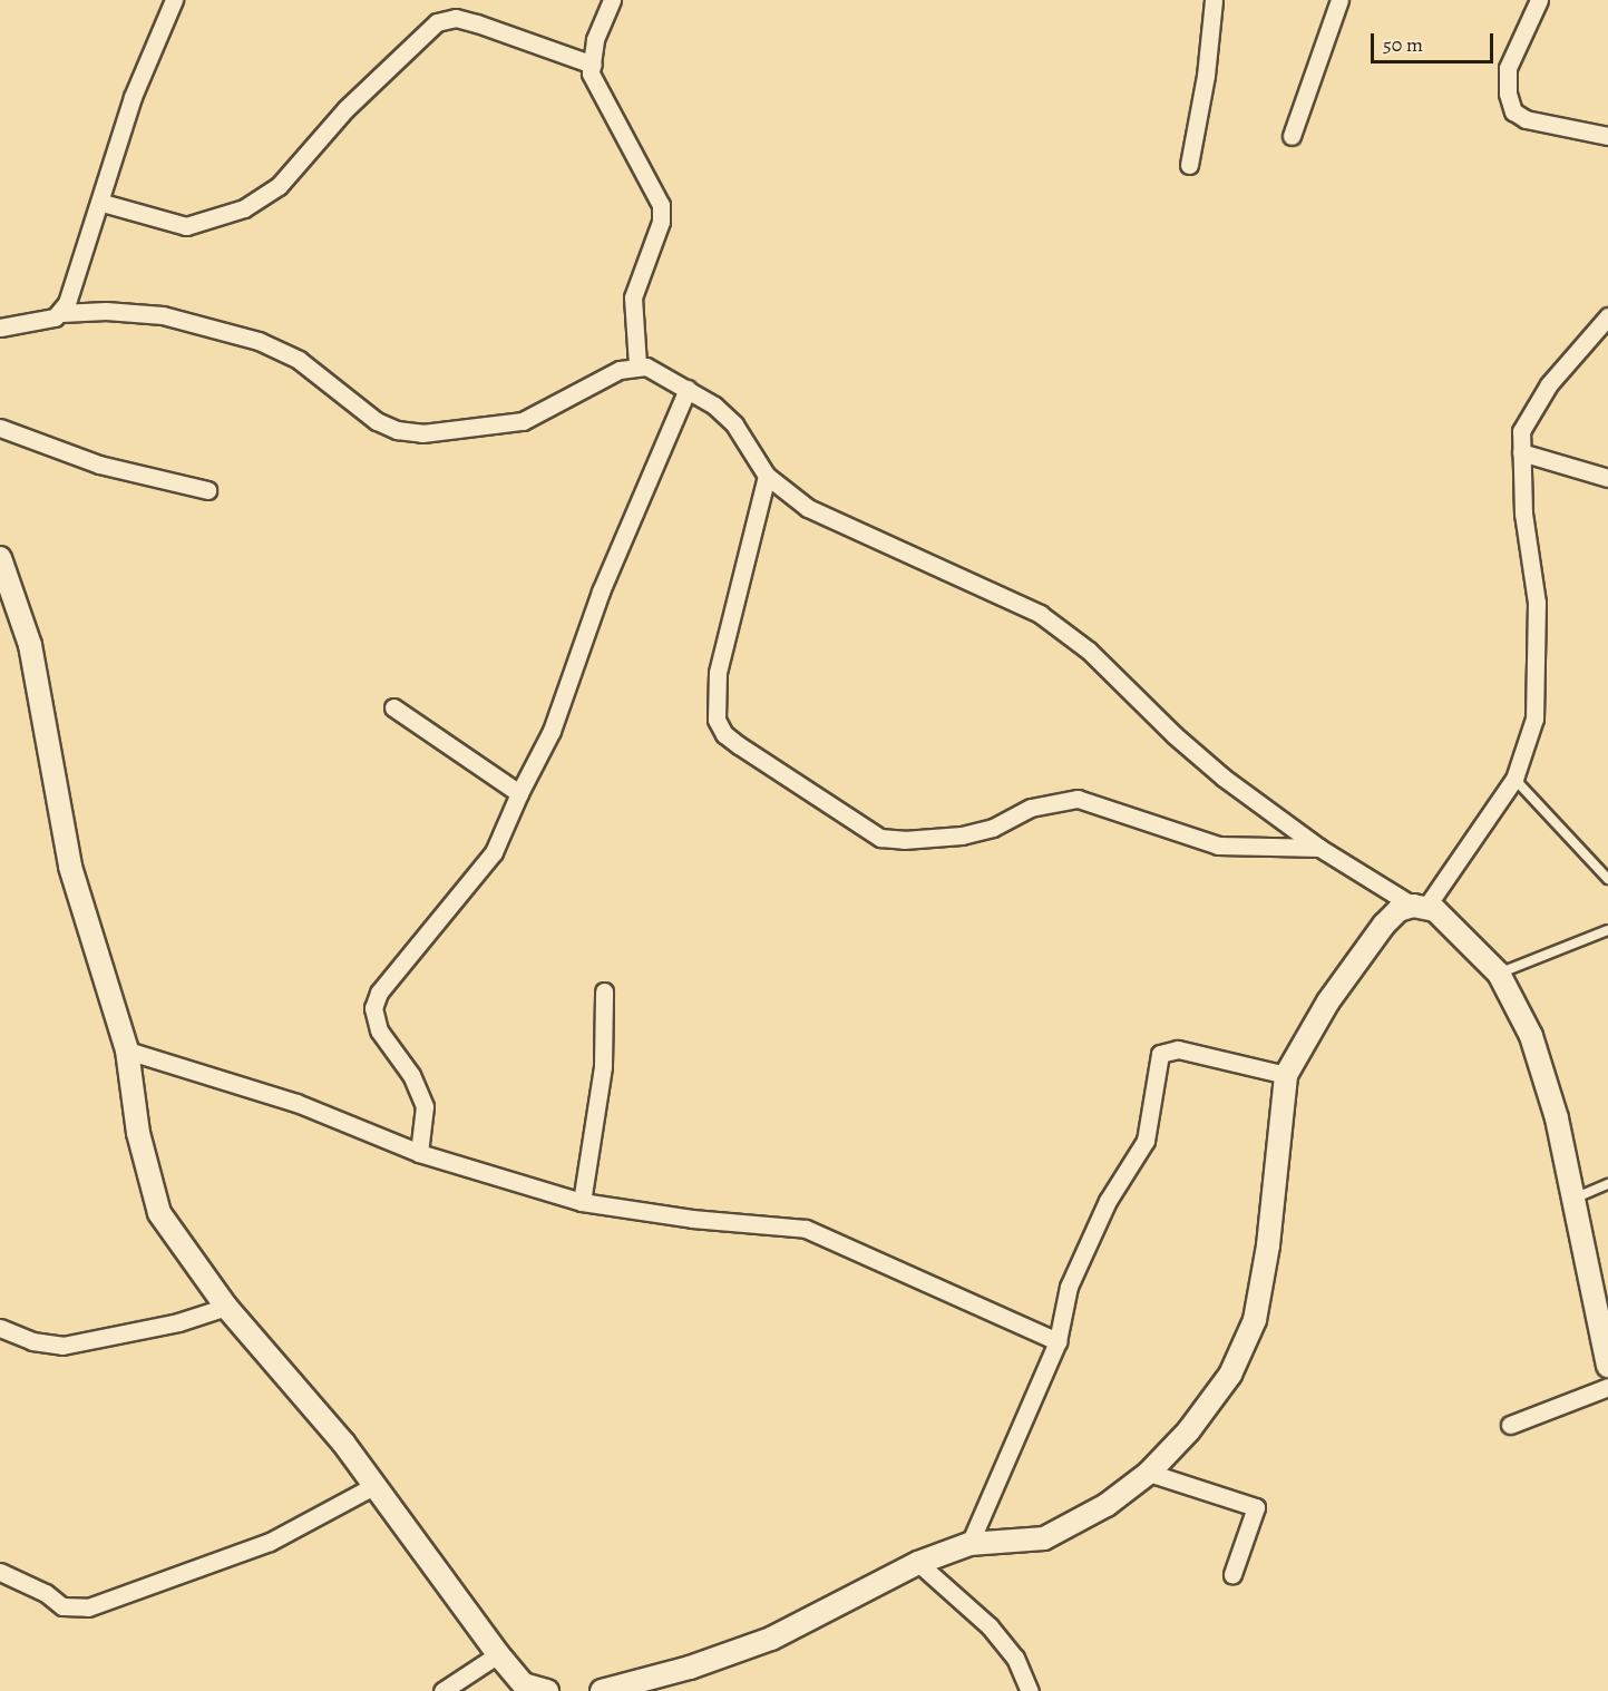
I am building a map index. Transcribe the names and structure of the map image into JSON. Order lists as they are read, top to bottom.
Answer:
{
  "scale_bar": "50 m"
}
